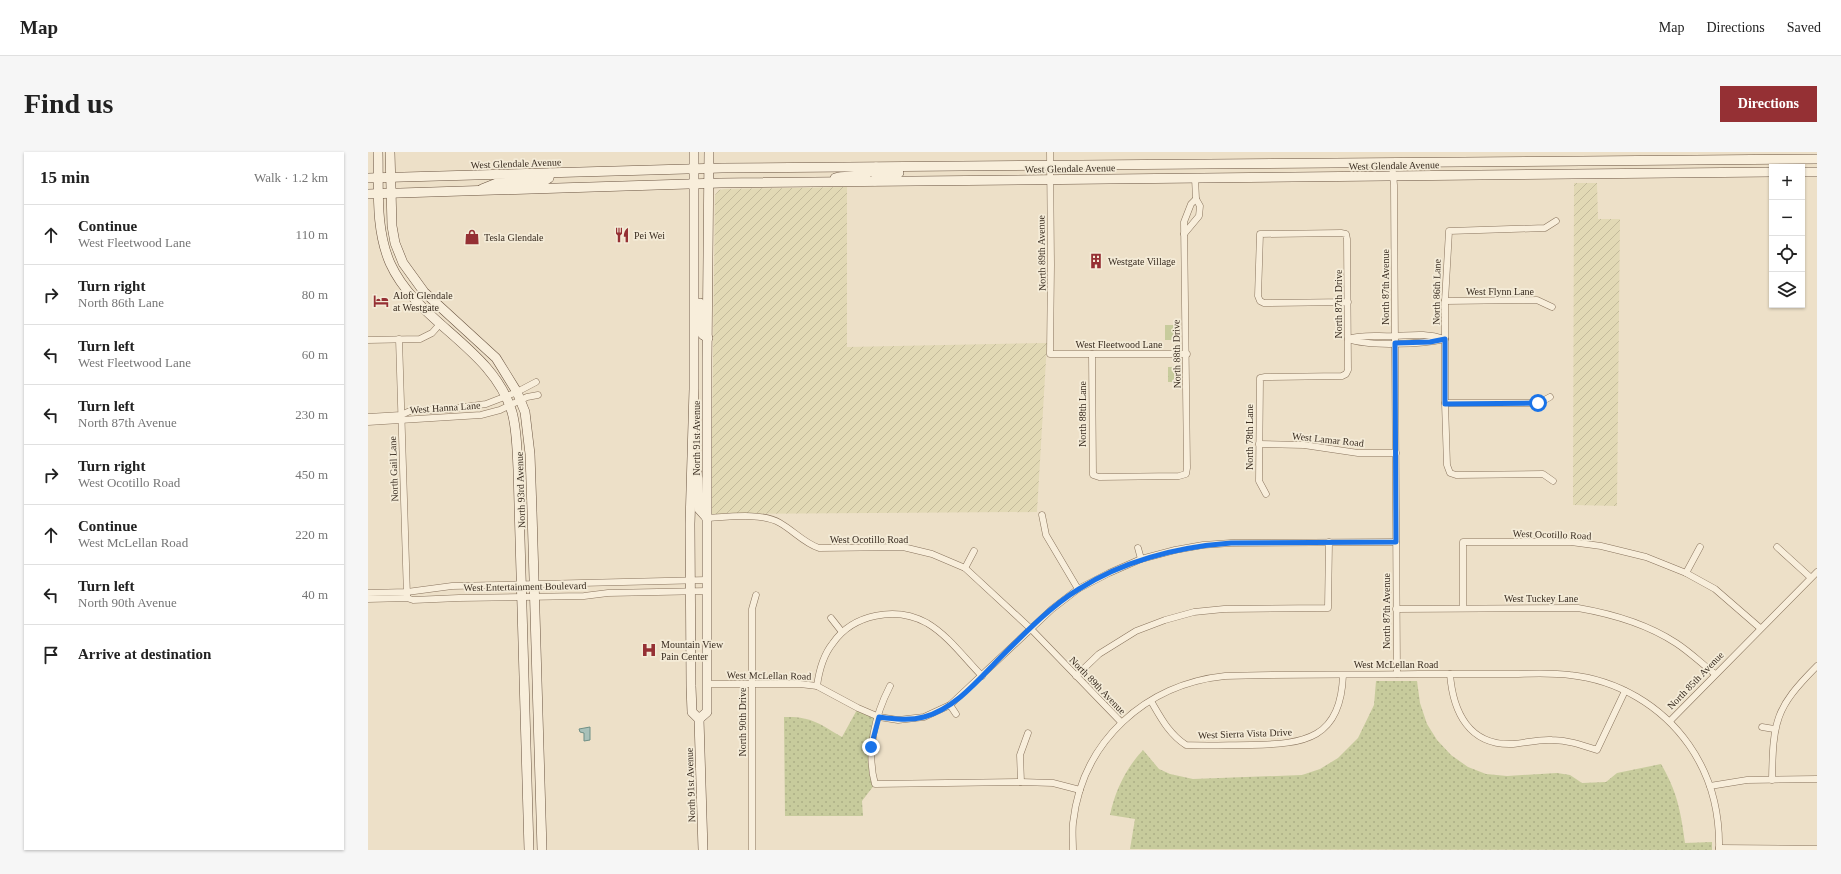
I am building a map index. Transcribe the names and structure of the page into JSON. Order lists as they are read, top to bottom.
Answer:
{
  "streets": {
    "main road": ["West Glendale Avenue", "North 91st Avenue", "North 93rd Avenue"],
    "street": [
      "North 89th Avenue",
      "North 87th Avenue",
      "West Flynn Lane",
      "North 86th Lane",
      "North 87th Drive",
      "West Fleetwood Lane",
      "North 88th Drive",
      "West Hanna Lane",
      "North 88th Lane",
      "North 78th Lane",
      "West Lamar Road",
      "North Gail Lane",
      "West Ocotillo Road",
      "West Entertainment Boulevard",
      "West Tuckey Lane",
      "West McLellan Road",
      "North 85th Avenue",
      "North 90th Drive",
      "West Sierra Vista Drive"
    ]
  },
  "crossings": [
    ["West Glendale Avenue", "North 89th Avenue"],
    ["West Glendale Avenue", "North 87th Avenue"],
    ["West Glendale Avenue", "North 91st Avenue"],
    ["West Glendale Avenue", "North 93rd Avenue"],
    ["North 89th Avenue", "West Fleetwood Lane"],
    ["North 89th Avenue", "West Ocotillo Road"],
    ["North 89th Avenue", "West McLellan Road"],
    ["North 87th Avenue", "West Lamar Road"],
    ["North 87th Avenue", "West Tuckey Lane"],
    ["North 87th Avenue", "West McLellan Road"],
    ["West Flynn Lane", "North 86th Lane"],
    ["North 87th Drive", "North 78th Lane"],
    ["West Fleetwood Lane", "North 88th Drive"],
    ["West Fleetwood Lane", "North 88th Lane"],
    ["North 88th Drive", "North 88th Lane"],
    ["West Hanna Lane", "North Gail Lane"],
    ["West Hanna Lane", "North 93rd Avenue"],
    ["North 78th Lane", "West Lamar Road"],
    ["North 91st Avenue", "West Ocotillo Road"],
    ["North 91st Avenue", "West Entertainment Boulevard"],
    ["North 91st Avenue", "West McLellan Road"],
    ["North Gail Lane", "West Entertainment Boulevard"],
    ["North 93rd Avenue", "West Entertainment Boulevard"],
    ["West Ocotillo Road", "West Tuckey Lane"],
    ["West Ocotillo Road", "West McLellan Road"],
    ["West Ocotillo Road", "North 85th Avenue"],
    ["West Tuckey Lane", "North 85th Avenue"],
    ["West McLellan Road", "North 85th Avenue"],
    ["West McLellan Road", "North 90th Drive"],
    ["West McLellan Road", "West Sierra Vista Drive"]
  ],
  "places": {
    "restaurant": ["Pei Wei"],
    "shop": ["Tesla Glendale"],
    "building": ["Westgate Village"],
    "hotel": ["Aloft Glendale at Westgate"],
    "hospital": ["Mountain View Pain Center"]
  },
  "page": {
    "header": "Map",
    "nav": ["Map", "Directions", "Saved"],
    "buttons": "Directions",
    "title": "Find us",
    "heading": ["15 min", "Walk · 1.2 km"],
    "map_buttons": ["+", "−"],
    "list": [
      ["Continue", "West Fleetwood Lane", "110 m"],
      ["Turn right", "North 86th Lane", "80 m"],
      ["Turn left", "West Fleetwood Lane", "60 m"],
      ["Turn left", "North 87th Avenue", "230 m"],
      ["Turn right", "West Ocotillo Road", "450 m"],
      ["Continue", "West McLellan Road", "220 m"],
      ["Turn left", "North 90th Avenue", "40 m"],
      "Arrive at destination"
    ]
  }
}
